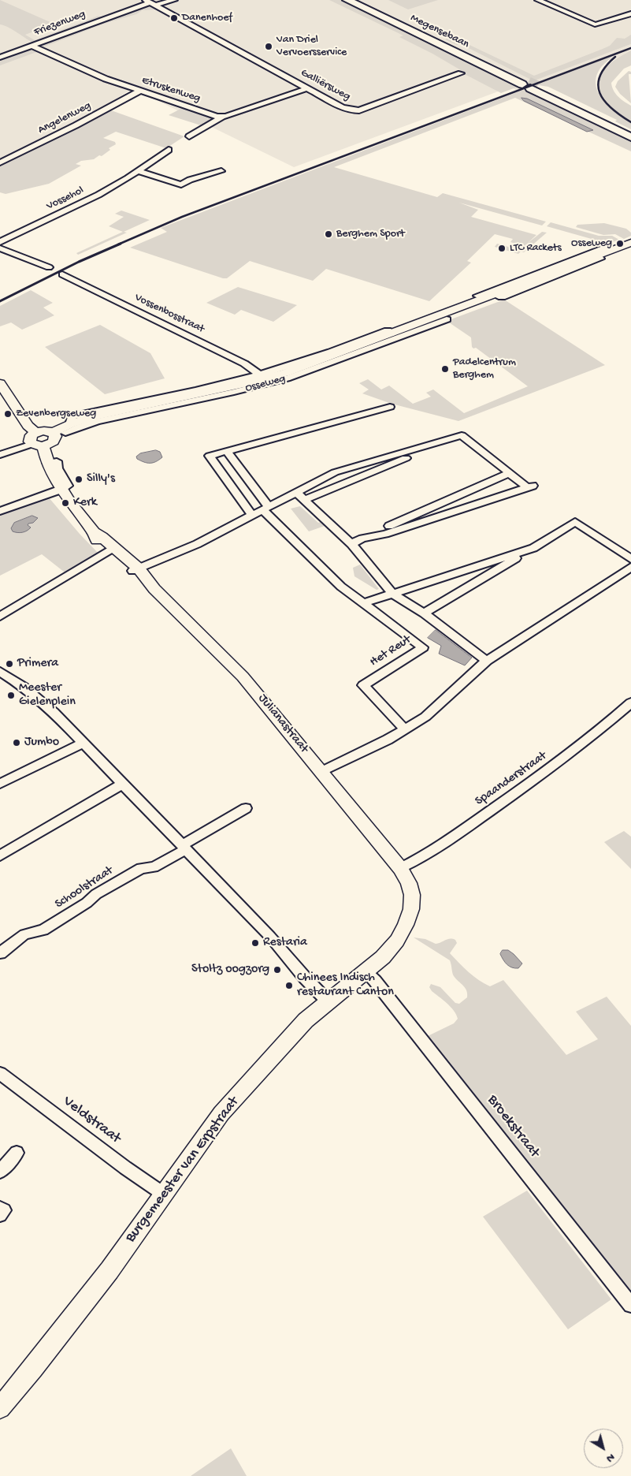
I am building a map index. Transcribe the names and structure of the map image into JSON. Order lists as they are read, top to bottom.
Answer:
{
  "streets": {
    "main road": ["Megensebaan"],
    "street": [
      "Friezenweg",
      "Galliërsweg",
      "Etruskenweg",
      "Angelenweg",
      "Vossehol",
      "Vossenbosstraat",
      "Osseweg",
      "Het Reut",
      "Julianastraat",
      "Spaanderstraat",
      "Schoolstraat",
      "Veldstraat",
      "Broekstraat",
      "Burgemeester van Erpstraat"
    ]
  },
  "crossings": [
    ["Friezenweg", "Galliërsweg"],
    ["Friezenweg", "Etruskenweg"],
    ["Etruskenweg", "Angelenweg"],
    ["Vossenbosstraat", "Osseweg"],
    ["Osseweg", "Julianastraat"],
    ["Julianastraat", "Spaanderstraat"],
    ["Julianastraat", "Burgemeester van Erpstraat"],
    ["Spaanderstraat", "Burgemeester van Erpstraat"],
    ["Veldstraat", "Burgemeester van Erpstraat"],
    ["Broekstraat", "Burgemeester van Erpstraat"]
  ],
  "places": [
    "Danenhoef",
    "Van Driel Vervoersservice",
    "Berghem Sport",
    "Osseweg",
    "LTC Rackets",
    "Padelcentrum Berghem",
    "Zevenbergseweg",
    "Silly's",
    "Kerk",
    "Primera",
    "Meester Gielenplein",
    "Jumbo",
    "Restaria",
    "Stoltz oogzorg",
    "Chinees Indisch restaurant Canton"
  ],
  "north": "bottom right"
}
